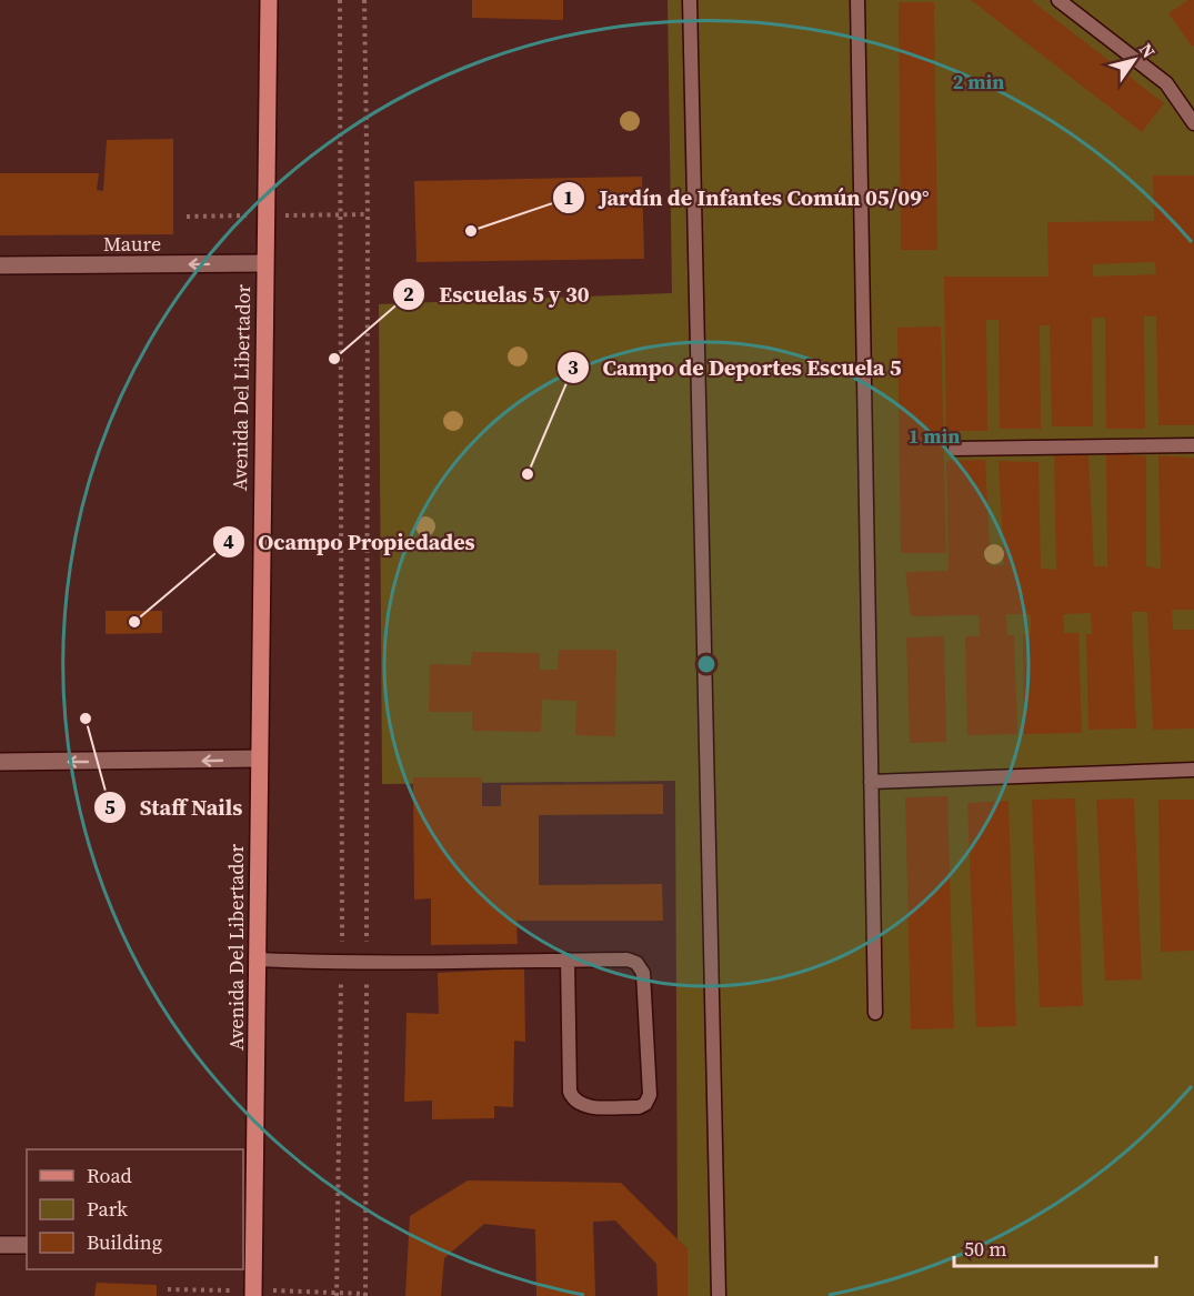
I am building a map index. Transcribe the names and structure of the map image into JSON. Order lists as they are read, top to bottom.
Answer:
{
  "streets": {
    "main road": ["Avenida Del Libertador"],
    "street": ["Maure"]
  },
  "crossings": [
    ["Maure", "Avenida Del Libertador"]
  ],
  "one_way": ["Maure"],
  "places": [
    "Jardín de Infantes Común 05/09°",
    "Escuelas 5 y 30",
    "Campo de Deportes Escuela 5",
    "Ocampo Propiedades",
    "Staff Nails"
  ],
  "legend": ["Road", "Park", "Building"],
  "scale_bar": "50 m",
  "north": "top right",
  "rings": ["2 min", "1 min"]
}
